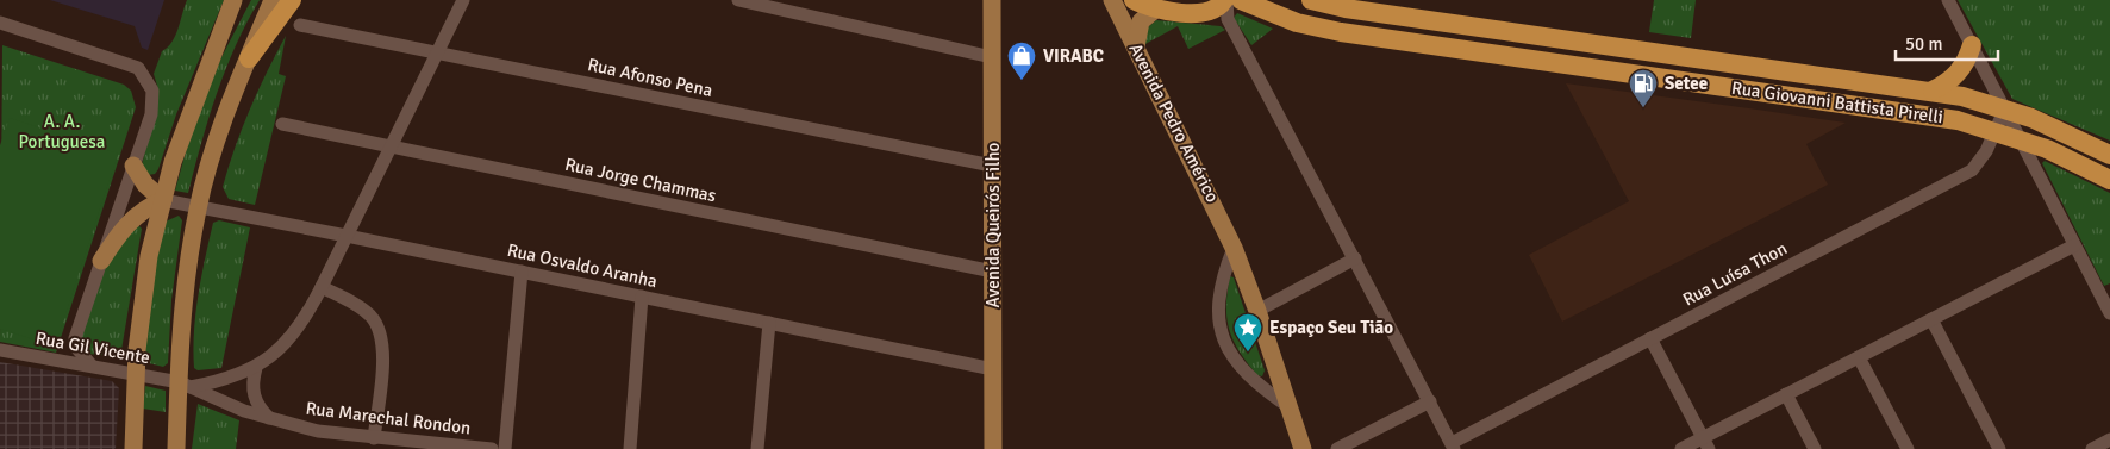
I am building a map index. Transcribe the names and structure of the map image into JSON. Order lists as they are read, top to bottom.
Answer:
{
  "streets": {
    "highway": ["Rua Giovanni Battista Pirelli"],
    "main road": ["Avenida Pedro Américo", "Avenida Queirós Filho"],
    "street": [
      "Rua Afonso Pena",
      "Rua Jorge Chammas",
      "Rua Osvaldo Aranha",
      "Rua Luísa Thon",
      "Rua Gil Vicente",
      "Rua Marechal Rondon"
    ]
  },
  "crossings": [
    ["Rua Afonso Pena", "Avenida Queirós Filho"],
    ["Rua Giovanni Battista Pirelli", "Rua Luísa Thon"],
    ["Rua Jorge Chammas", "Avenida Queirós Filho"],
    ["Avenida Queirós Filho", "Rua Osvaldo Aranha"],
    ["Rua Gil Vicente", "Rua Marechal Rondon"]
  ],
  "parks": ["A. A. Portuguesa"],
  "places": {
    "shop": ["VIRABC"],
    "fuel station": ["Setee"],
    "place": ["Espaço Seu Tião"]
  },
  "scale_bar": "50 m"
}
